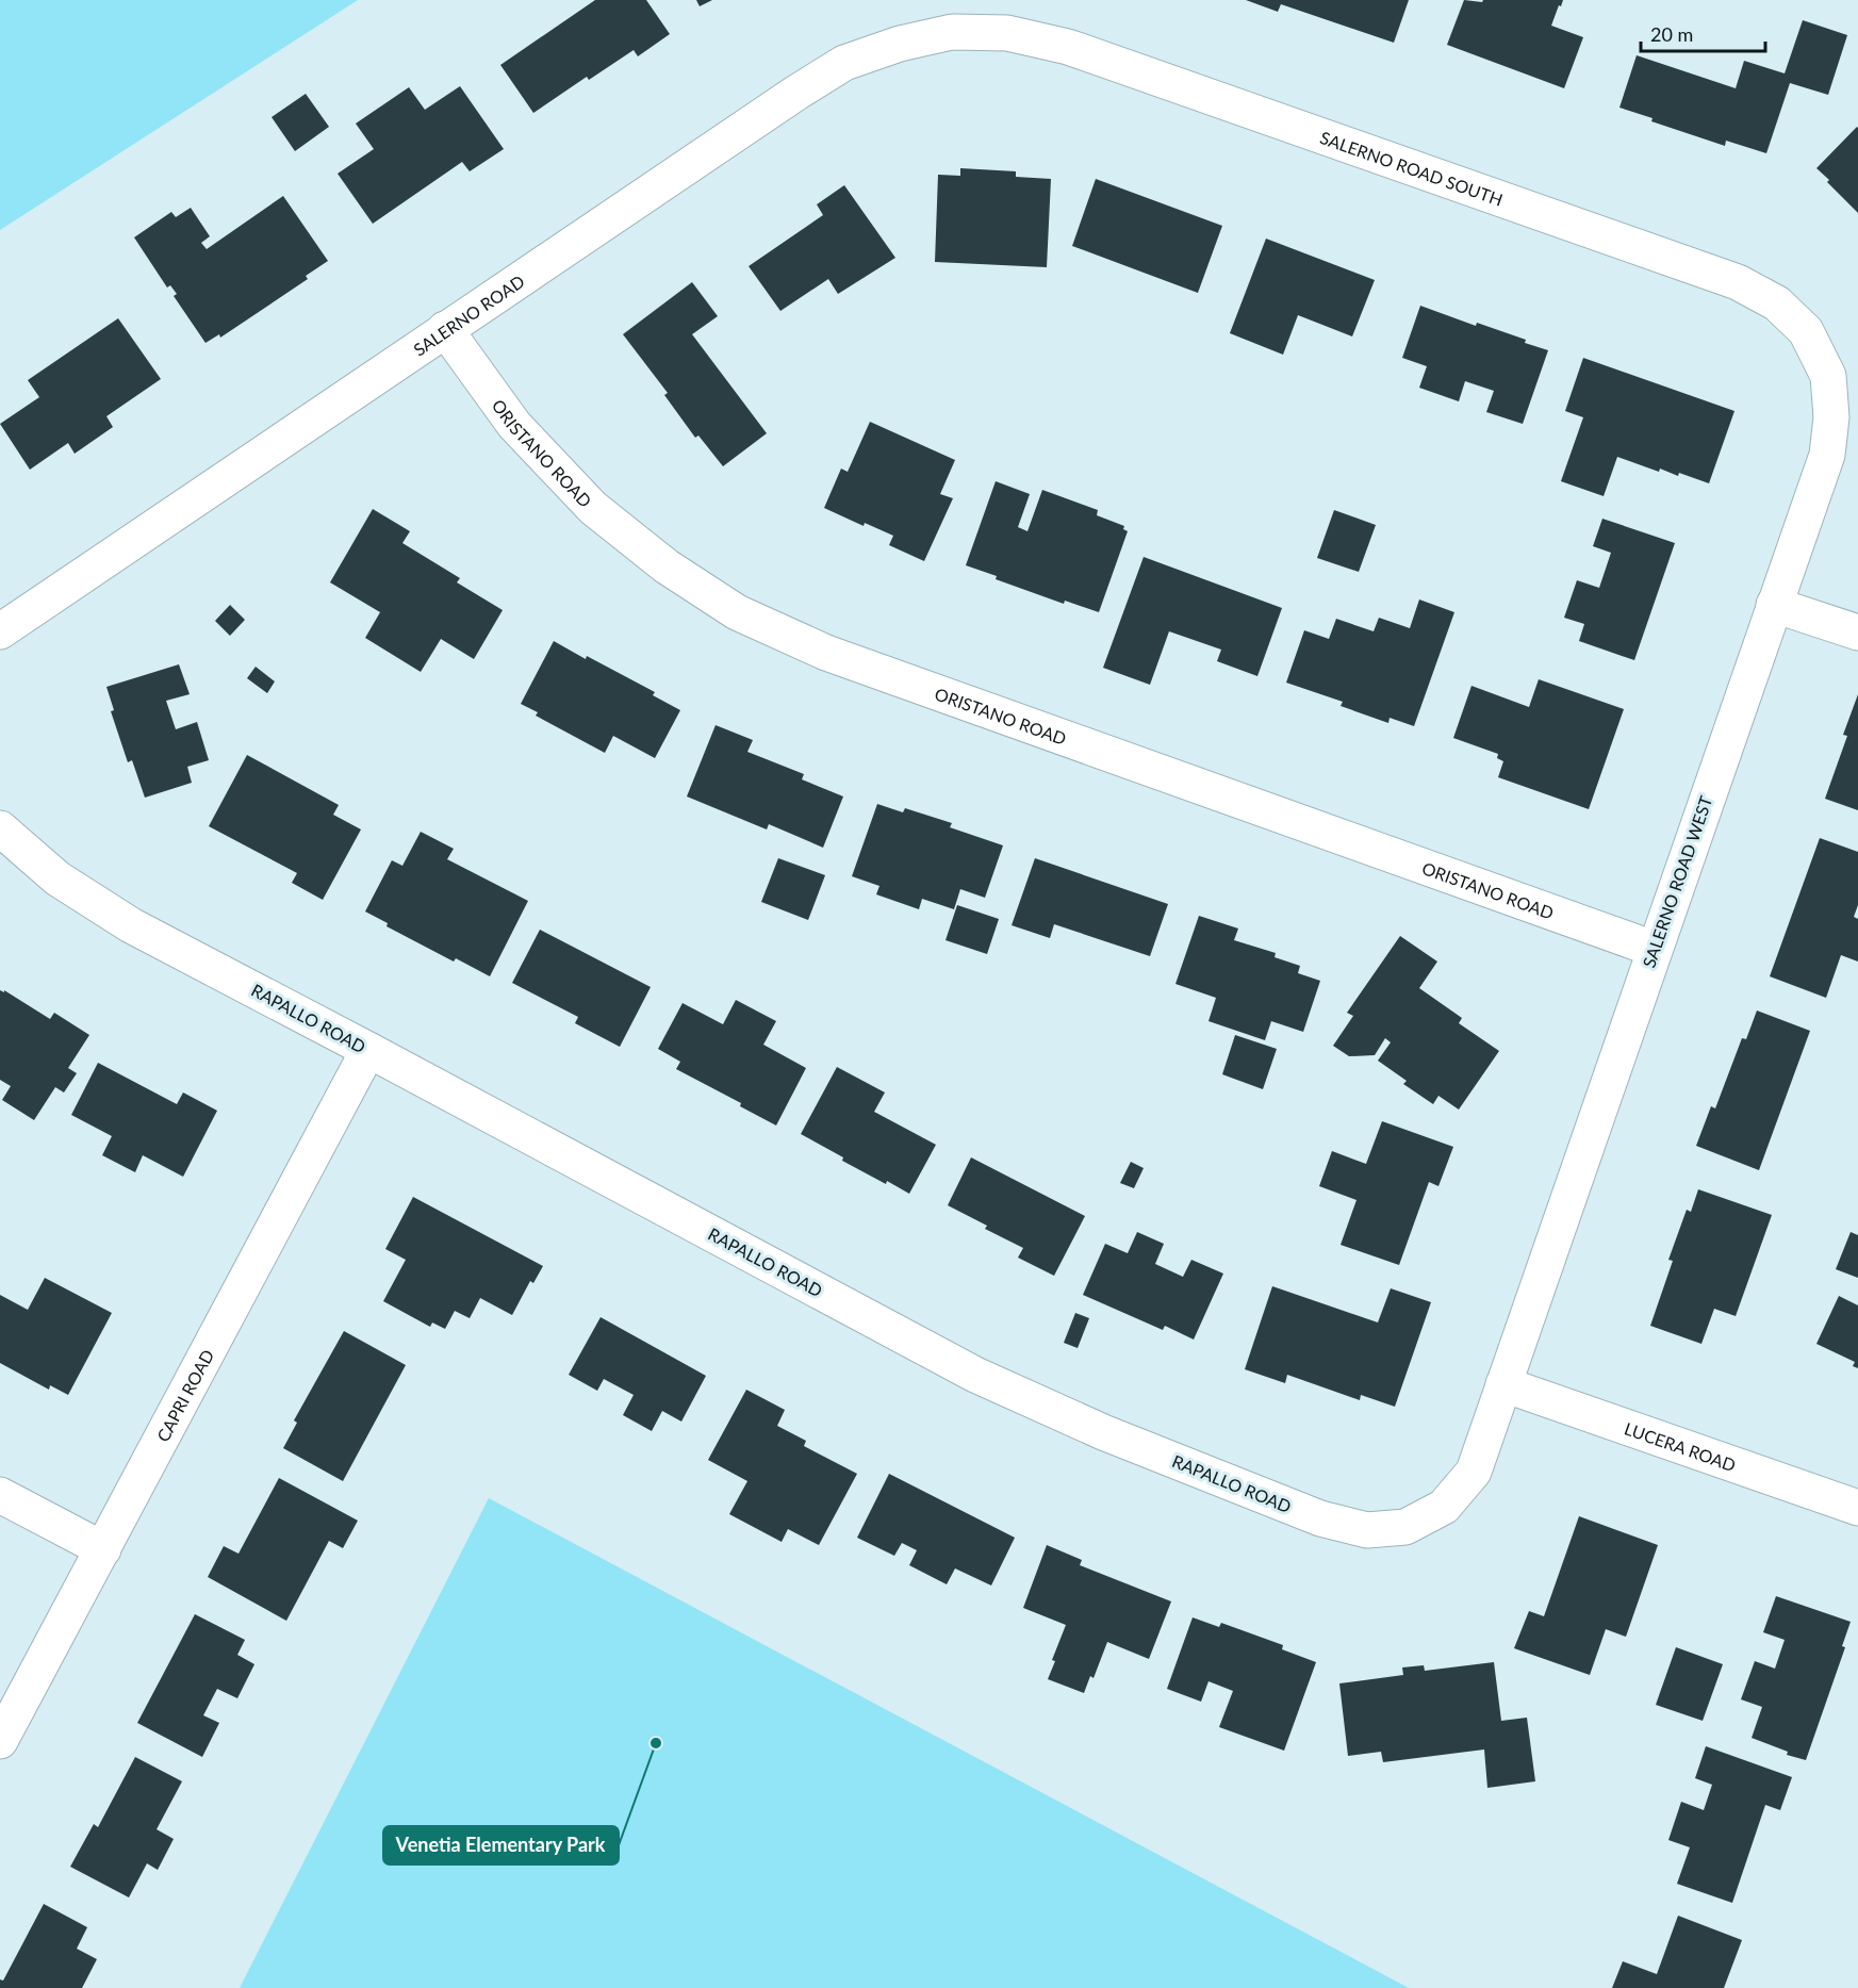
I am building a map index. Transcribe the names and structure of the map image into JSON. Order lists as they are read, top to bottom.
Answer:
{
  "streets": {
    "street": [
      "SALERNO ROAD SOUTH",
      "SALERNO ROAD",
      "ORISTANO ROAD",
      "SALERNO ROAD WEST",
      "RAPALLO ROAD",
      "CAPRI ROAD",
      "LUCERA ROAD"
    ]
  },
  "crossings": [
    ["SALERNO ROAD SOUTH", "SALERNO ROAD"],
    ["SALERNO ROAD SOUTH", "SALERNO ROAD WEST"],
    ["SALERNO ROAD", "ORISTANO ROAD"],
    ["ORISTANO ROAD", "SALERNO ROAD WEST"],
    ["SALERNO ROAD WEST", "RAPALLO ROAD"],
    ["SALERNO ROAD WEST", "LUCERA ROAD"],
    ["RAPALLO ROAD", "CAPRI ROAD"],
    ["RAPALLO ROAD", "LUCERA ROAD"]
  ],
  "places": ["Venetia Elementary Park"],
  "scale_bar": "20 m"
}
